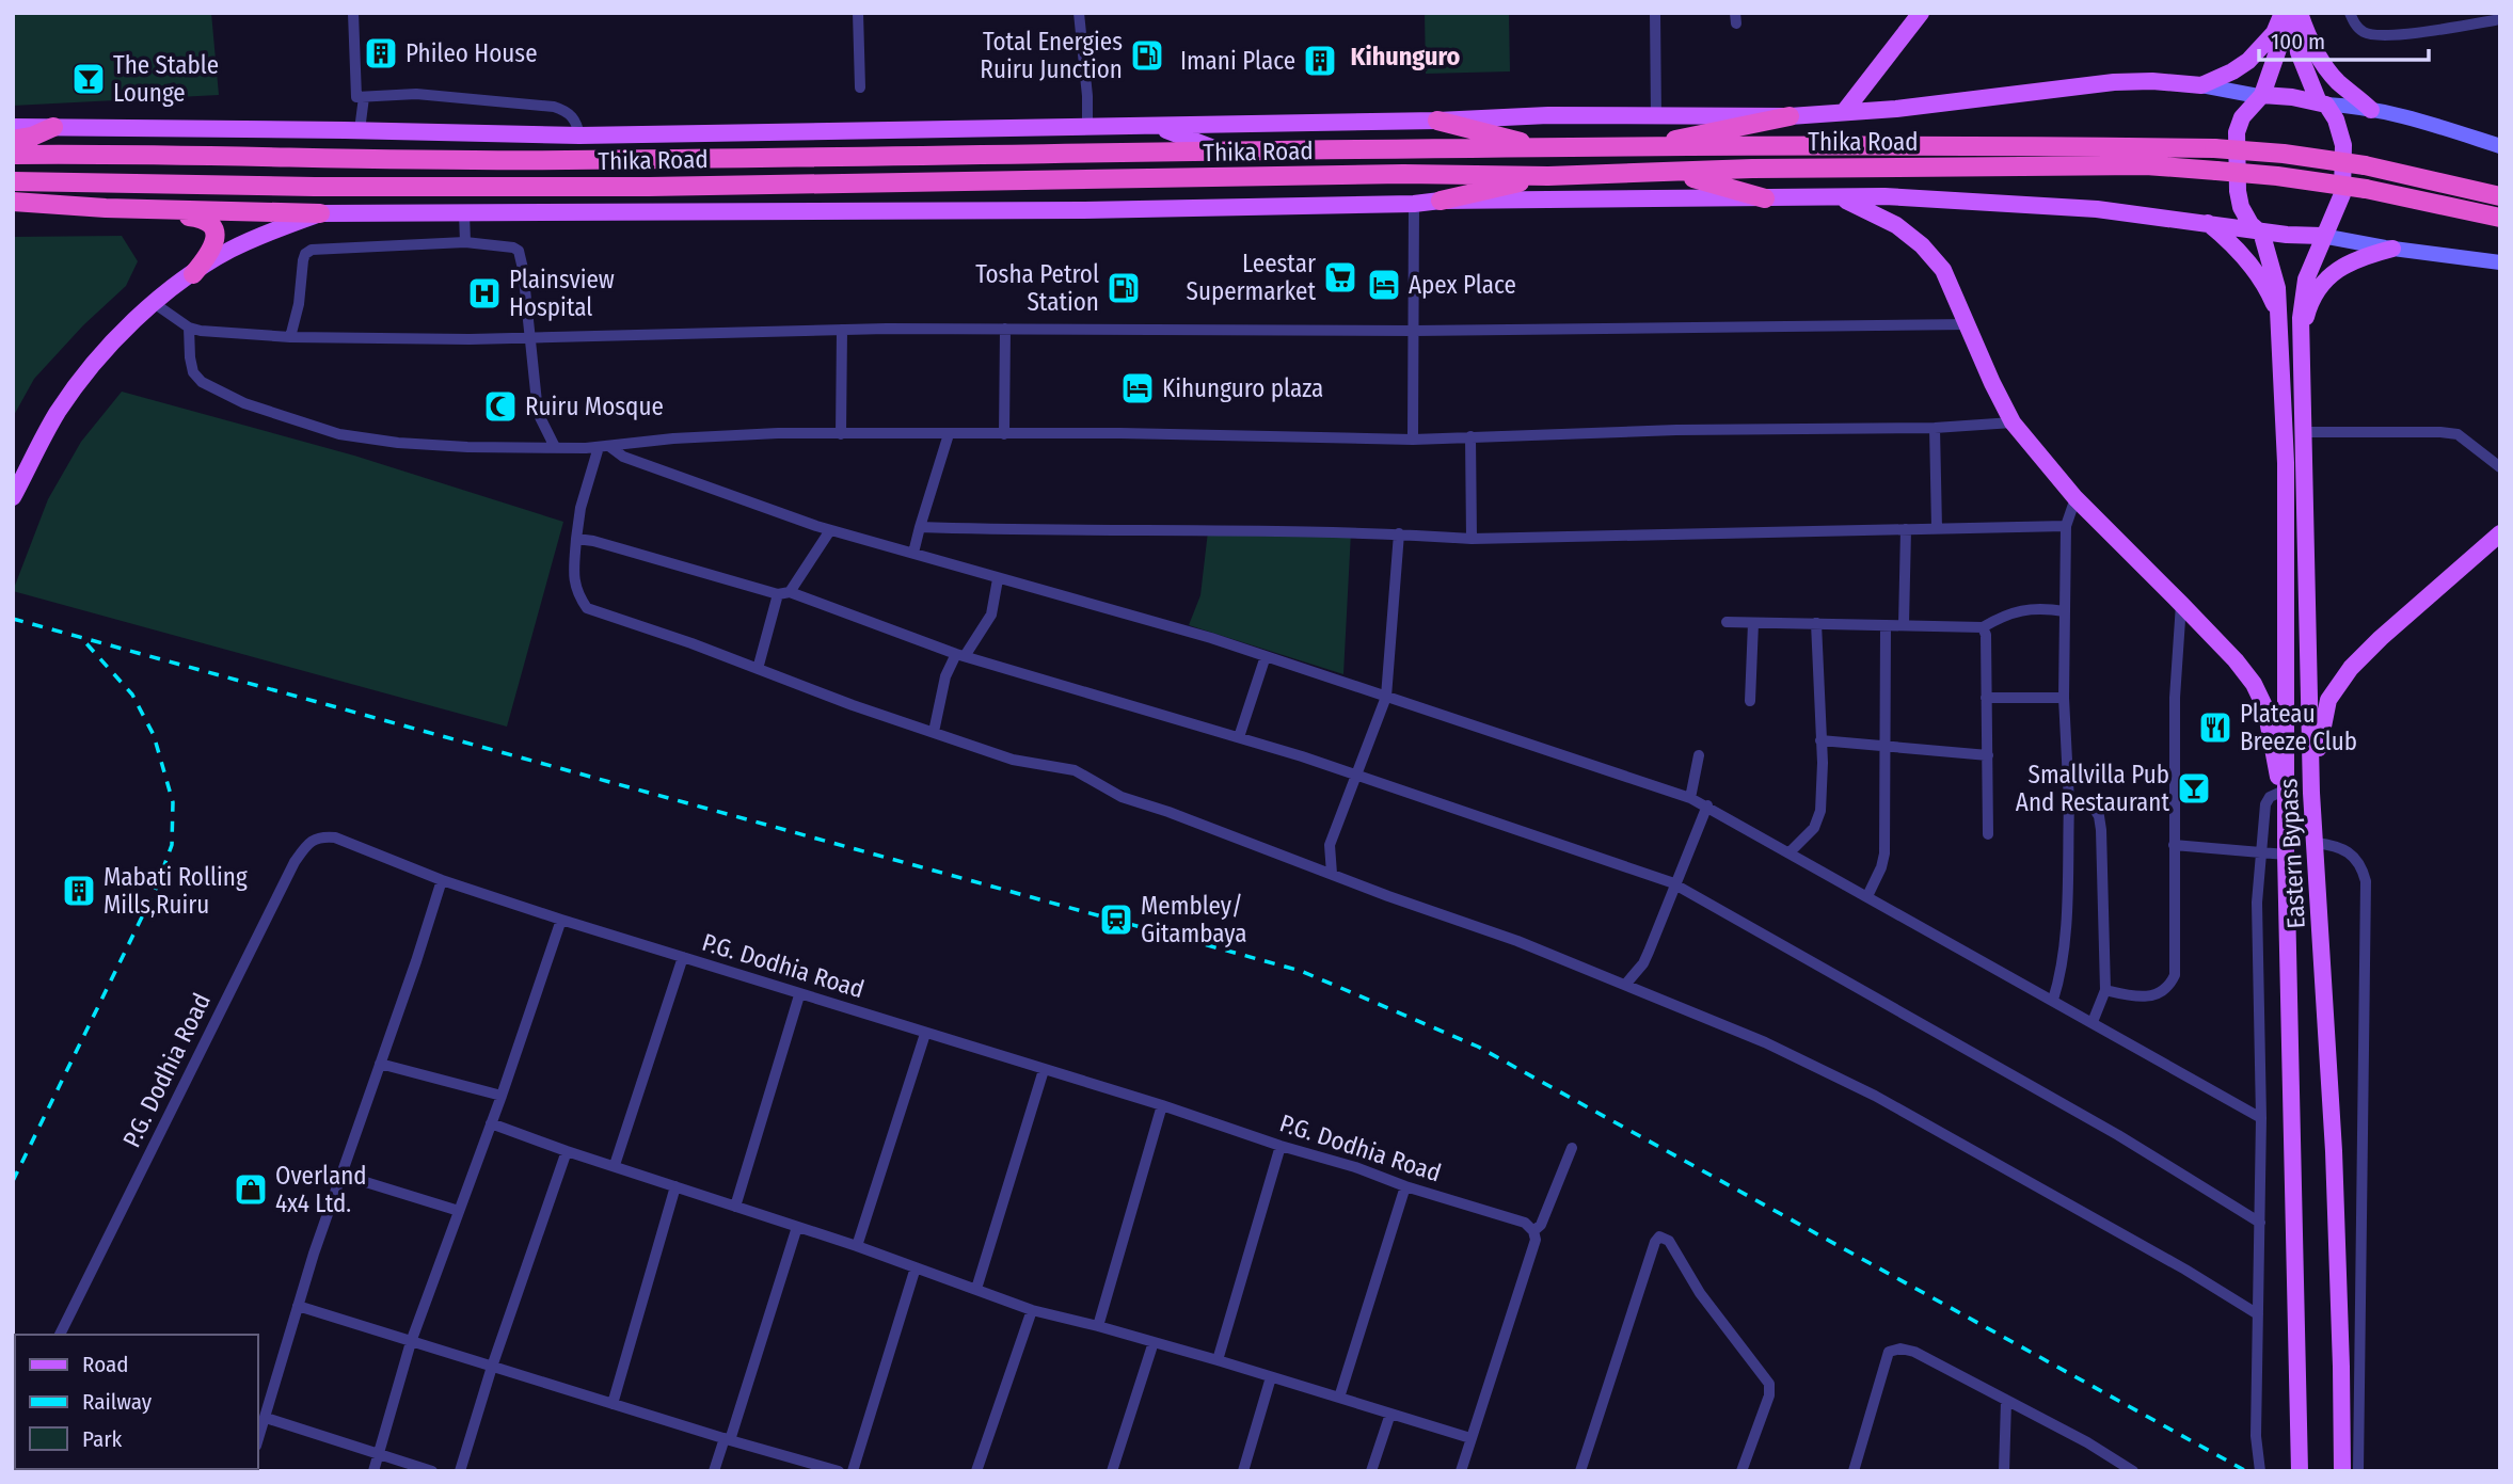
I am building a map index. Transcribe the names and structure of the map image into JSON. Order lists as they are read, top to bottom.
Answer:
{
  "streets": {
    "highway": ["Thika Road"],
    "main road": ["Eastern Bypass"],
    "street": ["P.G. Dodhia Road"]
  },
  "crossings": [
    ["Thika Road", "Eastern Bypass"]
  ],
  "districts": ["Kihunguro"],
  "places": {
    "building": ["Phileo House", "Imani Place", "Mabati Rolling Mills,Ruiru"],
    "fuel station": ["Total Energies Ruiru Junction", "Tosha Petrol Station"],
    "bar": ["The Stable Lounge", "Smallvilla Pub And Restaurant"],
    "supermarket": ["Leestar Supermarket"],
    "hotel": ["Apex Place", "Kihunguro plaza"],
    "hospital": ["Plainsview Hospital"],
    "mosque": ["Ruiru Mosque"],
    "restaurant": ["Plateau Breeze Club"],
    "station": ["Membley/ Gitambaya"],
    "shop": ["Overland 4x4 Ltd."]
  },
  "legend": ["Road", "Railway", "Park"],
  "scale_bar": "100 m"
}
